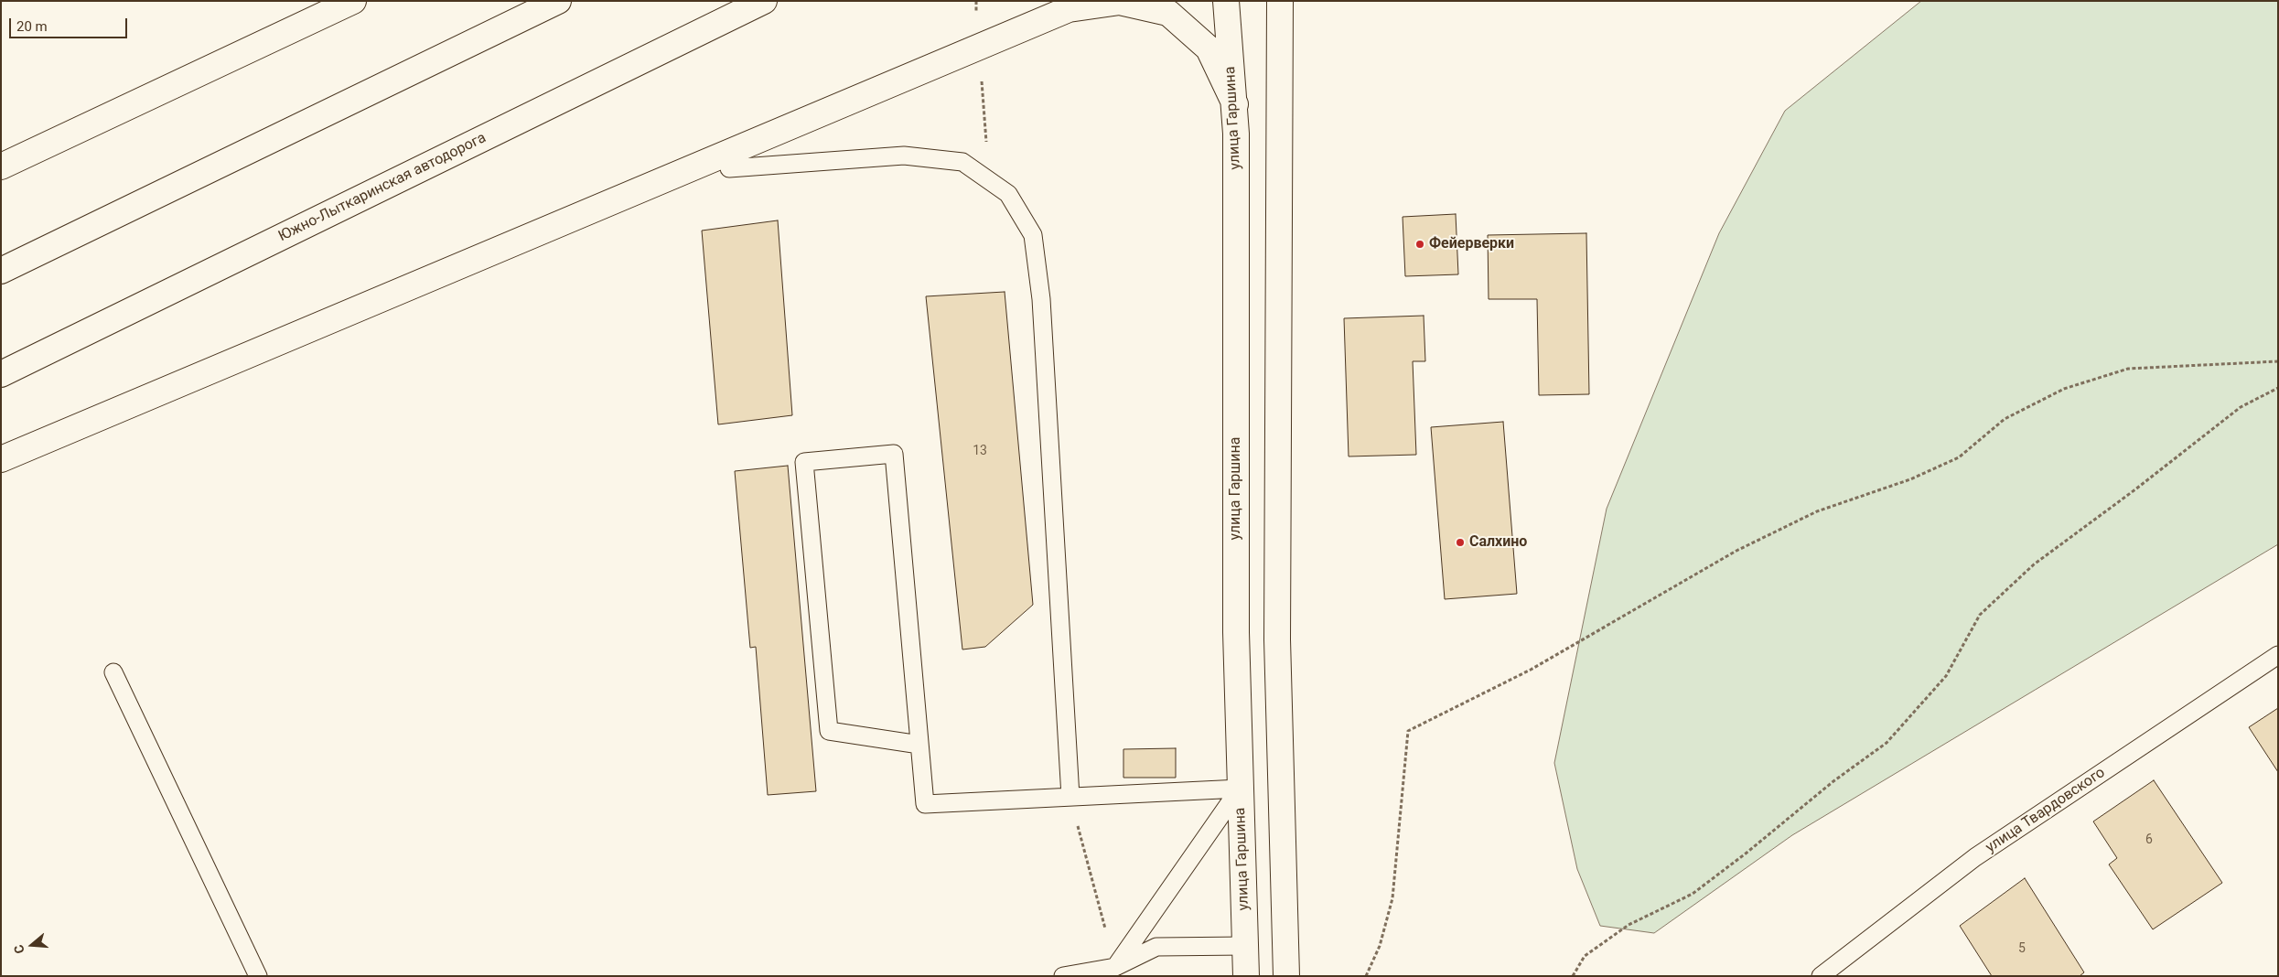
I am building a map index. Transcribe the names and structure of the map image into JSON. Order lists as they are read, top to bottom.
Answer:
{
  "streets": {
    "main road": ["улица Гаршина", "Южно-Лыткаринская автодорога"],
    "lane": ["улица Твардовского"]
  },
  "places": ["Фейерверки", "Салхино"],
  "house_numbers": ["13", "6", "5"],
  "scale_bar": "20 m",
  "north": "left"
}
